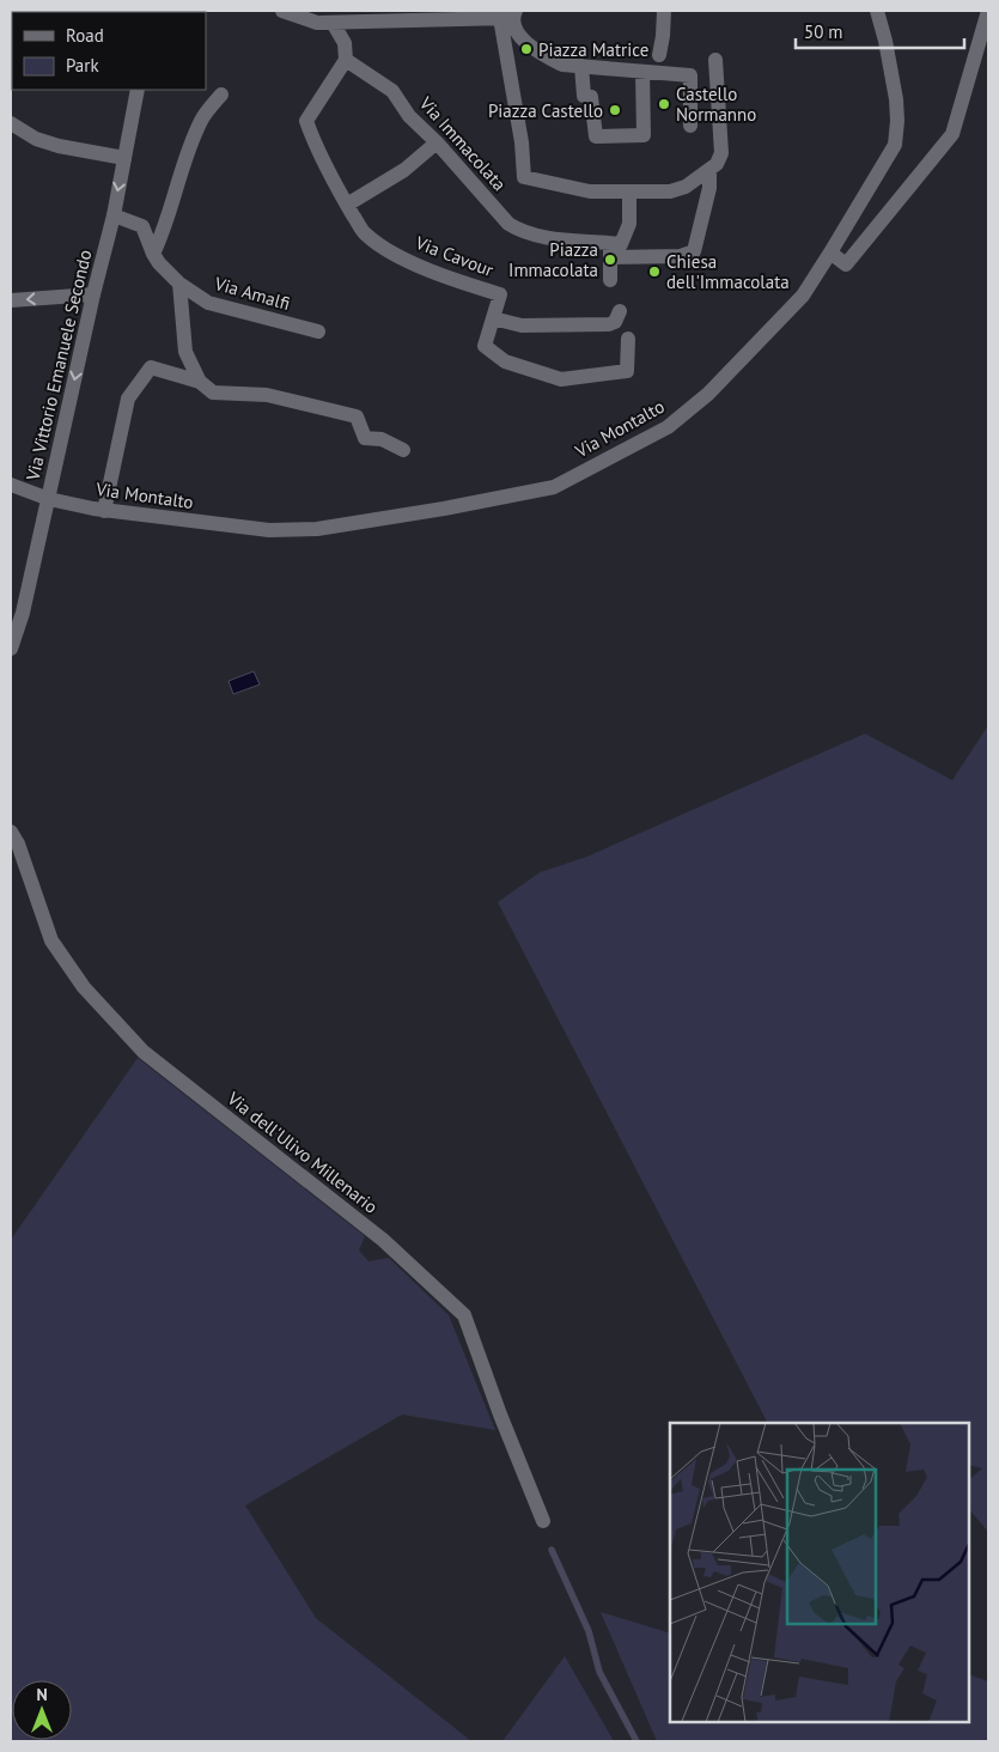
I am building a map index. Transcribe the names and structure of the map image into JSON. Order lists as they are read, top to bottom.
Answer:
{
  "streets": {
    "street": [
      "Via Immacolata",
      "Via Cavour",
      "Via Amalfi",
      "Via Vittorio Emanuele Secondo",
      "Via Montalto",
      "Via dell'Ulivo Millenario"
    ]
  },
  "crossings": [
    ["Via Immacolata", "Via Cavour"],
    ["Via Amalfi", "Via Vittorio Emanuele Secondo"],
    ["Via Vittorio Emanuele Secondo", "Via Montalto"]
  ],
  "places": [
    "Piazza Matrice",
    "Castello Normanno",
    "Piazza Castello",
    "Piazza Immacolata",
    "Chiesa dell'Immacolata"
  ],
  "legend": ["Road", "Park"],
  "scale_bar": "50 m",
  "north": "top"
}
